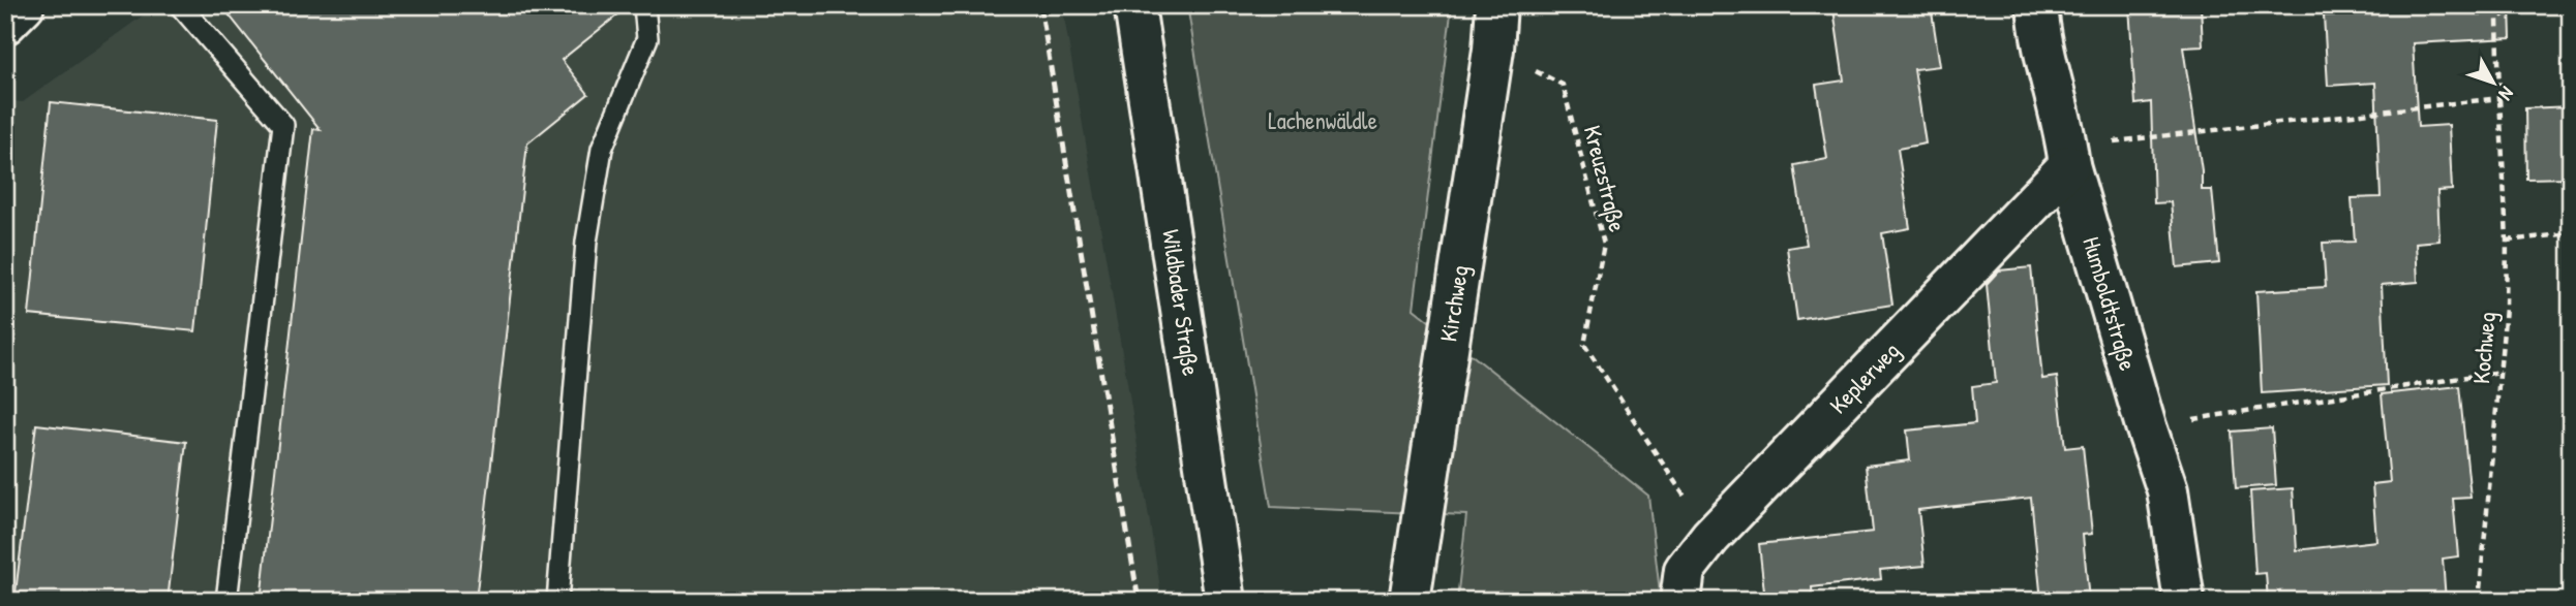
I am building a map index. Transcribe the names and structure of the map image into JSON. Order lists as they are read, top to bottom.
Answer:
{
  "streets": {
    "street": [
      "Wildbader Straße",
      "Kirchweg",
      "Humboldtstraße",
      "Keplerweg"
    ],
    "path": ["Kreuzstraße", "Kochweg"]
  },
  "crossings": [
    ["Kreuzstraße", "Kirchweg"],
    ["Kreuzstraße", "Keplerweg"],
    ["Humboldtstraße", "Keplerweg"]
  ],
  "parks": ["Lachenwäldle"],
  "north": "bottom right"
}
